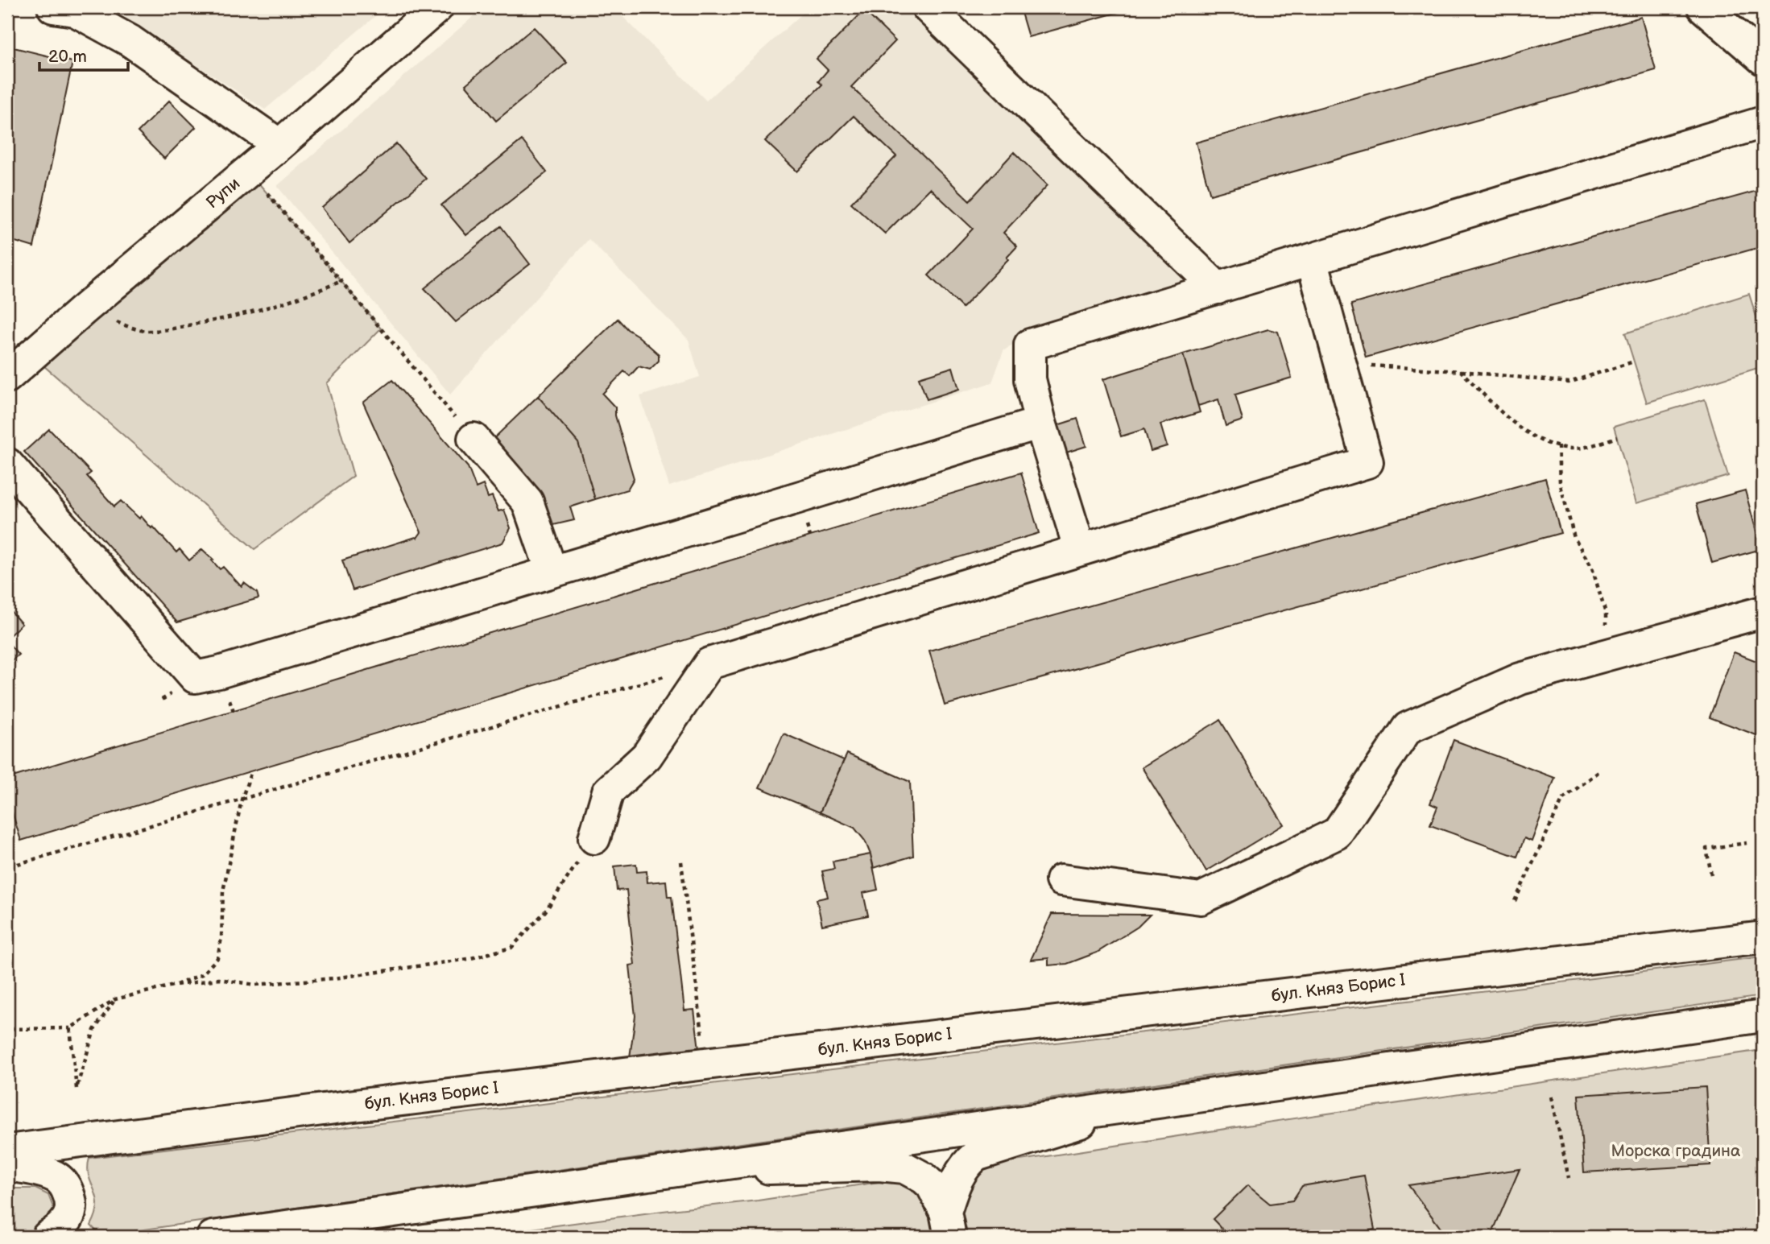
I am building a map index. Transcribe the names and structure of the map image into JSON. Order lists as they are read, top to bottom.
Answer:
{
  "streets": {
    "main road": ["Рупи", "бул. Княз Борис I"]
  },
  "parks": ["Морска градина"],
  "scale_bar": "20 m"
}
